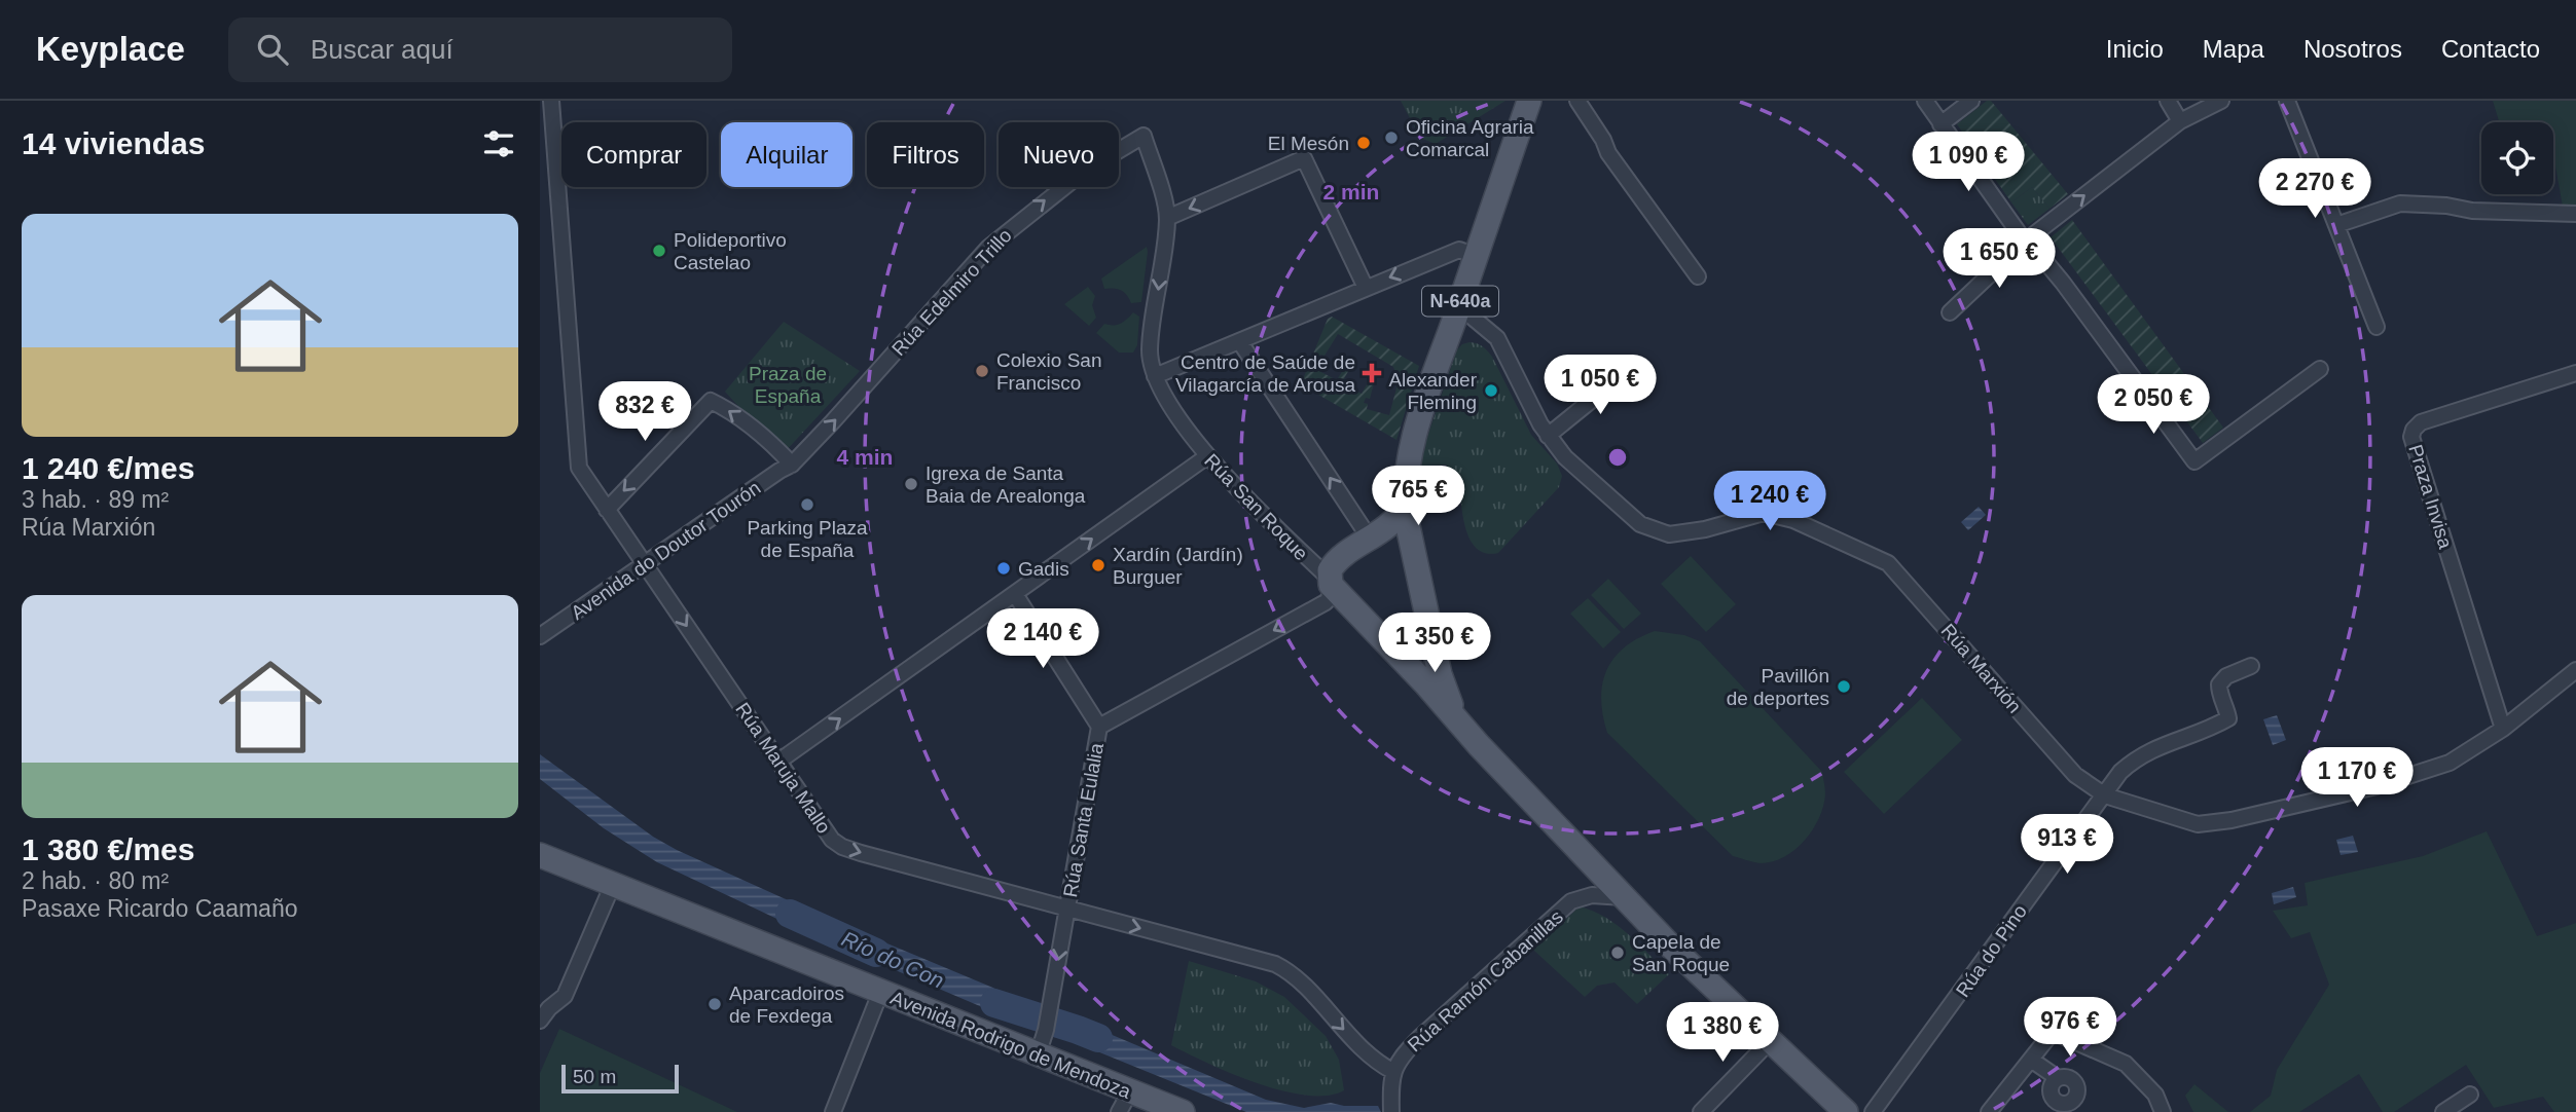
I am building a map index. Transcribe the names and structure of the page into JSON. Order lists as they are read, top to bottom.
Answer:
{
  "streets": {
    "main road": ["N-640a", "Rúa San Roque", "Avenida Rodrigo de Mendoza"],
    "street": [
      "Rúa Edelmiro Trillo",
      "Praza Invisa",
      "Avenida do Doutor Tourón",
      "Rúa Marxión",
      "Rúa Maruja Mallo",
      "Rúa Santa Eulalia",
      "Rúa do Pino",
      "Rúa Ramón Cabanillas"
    ]
  },
  "crossings": [
    ["Rúa Edelmiro Trillo", "Avenida do Doutor Tourón"],
    ["N-640a", "Rúa San Roque"],
    ["N-640a", "Rúa Marxión"],
    ["N-640a", "Rúa Ramón Cabanillas"],
    ["Praza Invisa", "Rúa Marxión"],
    ["Rúa San Roque", "Rúa Santa Eulalia"],
    ["Avenida do Doutor Tourón", "Rúa Maruja Mallo"],
    ["Rúa Marxión", "Rúa do Pino"],
    ["Rúa Maruja Mallo", "Rúa Santa Eulalia"],
    ["Rúa Maruja Mallo", "Rúa Ramón Cabanillas"],
    ["Rúa Santa Eulalia", "Avenida Rodrigo de Mendoza"]
  ],
  "one_way": ["Rúa Maruja Mallo", "Rúa Santa Eulalia"],
  "water": ["Río do Con"],
  "parks": ["Praza de España"],
  "places": {
    "other": [
      "Oficina Agraria Comarcal",
      "El Mesón",
      "Polideportivo Castelao",
      "Colexio San Francisco",
      "Alexander Fleming",
      "Igrexa de Santa Baia de Arealonga",
      "Parking Plaza de España",
      "Xardín (Jardín) Burguer",
      "Gadis",
      "Pavillón de deportes",
      "Capela de San Roque",
      "Aparcadoiros de Fexdega"
    ],
    "health": ["Centro de Saúde de Vilagarcía de Arousa"]
  },
  "scale_bar": "50 m",
  "page": {
    "header": "Keyplace",
    "search": "Buscar aquí",
    "nav": [
      "Inicio",
      "Mapa",
      "Nosotros",
      "Contacto"
    ],
    "heading": "14 viviendas",
    "chip": [
      "Comprar",
      "Alquilar",
      "Filtros",
      "Nuevo"
    ],
    "price": [
      "1 090 €",
      "2 270 €",
      "1 650 €",
      "1 050 €",
      "2 050 €",
      "832 €",
      "765 €",
      "1 240 €",
      "2 140 €",
      "1 350 €",
      "1 170 €",
      "913 €",
      "976 €",
      "1 380 €"
    ],
    "list": [
      {
        "name": "1 240 €/mes",
        "note": "3 hab. · 89 m² · Rúa Marxión"
      },
      {
        "name": "1 380 €/mes",
        "note": "2 hab. · 80 m² · Pasaxe Ricardo Caamaño"
      }
    ],
    "scale": "50 m"
  },
  "rings": ["2 min", "4 min"]
}
